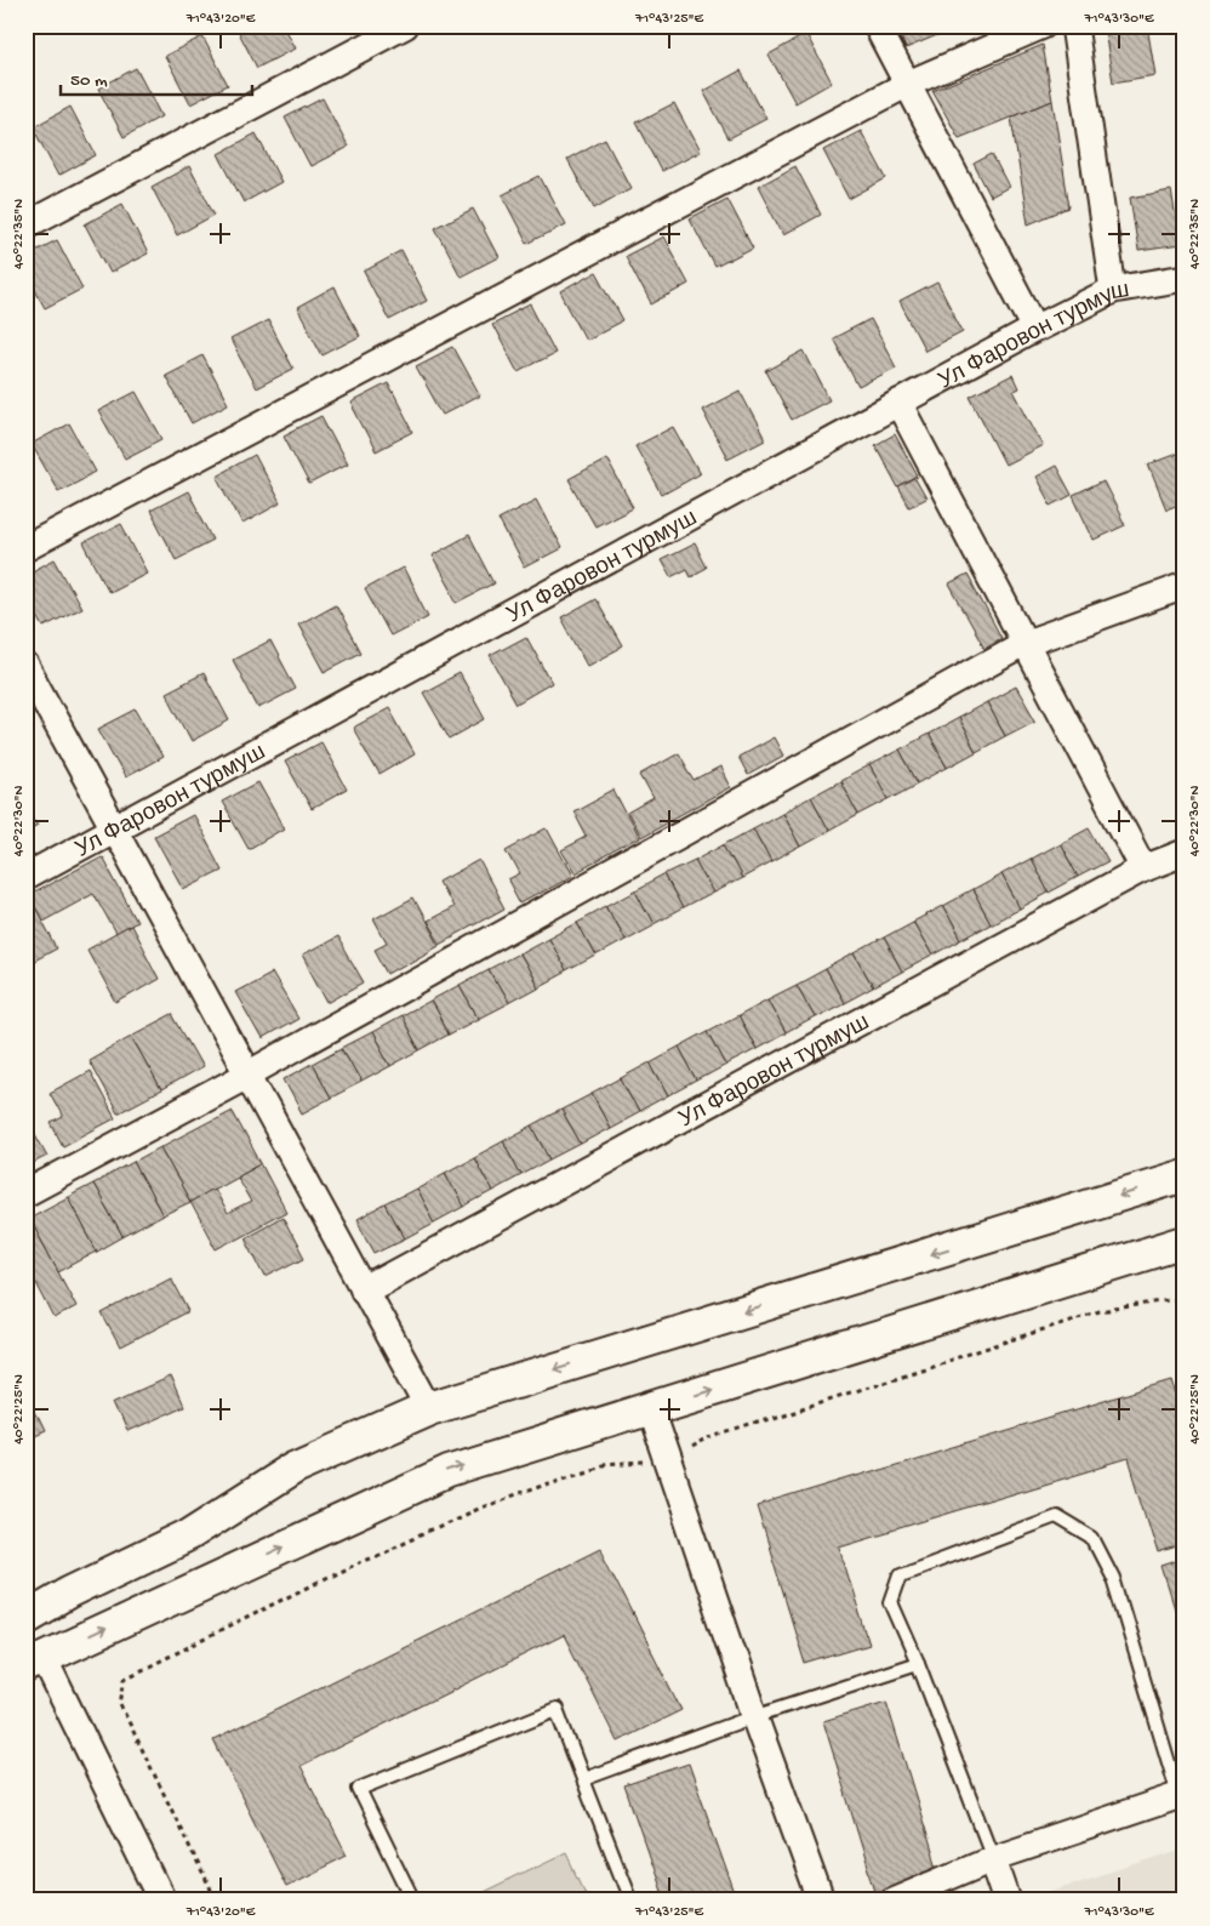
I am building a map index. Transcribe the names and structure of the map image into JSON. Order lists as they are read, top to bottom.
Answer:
{
  "streets": {
    "street": ["Ул Фаровон турмуш"]
  },
  "scale_bar": "50 m",
  "coordinates": [
    "71°43'20\"E",
    "71°43'25\"E",
    "71°43'30\"E",
    "40°22'35\"N",
    "40°22'30\"N",
    "40°22'25\"N"
  ]
}
